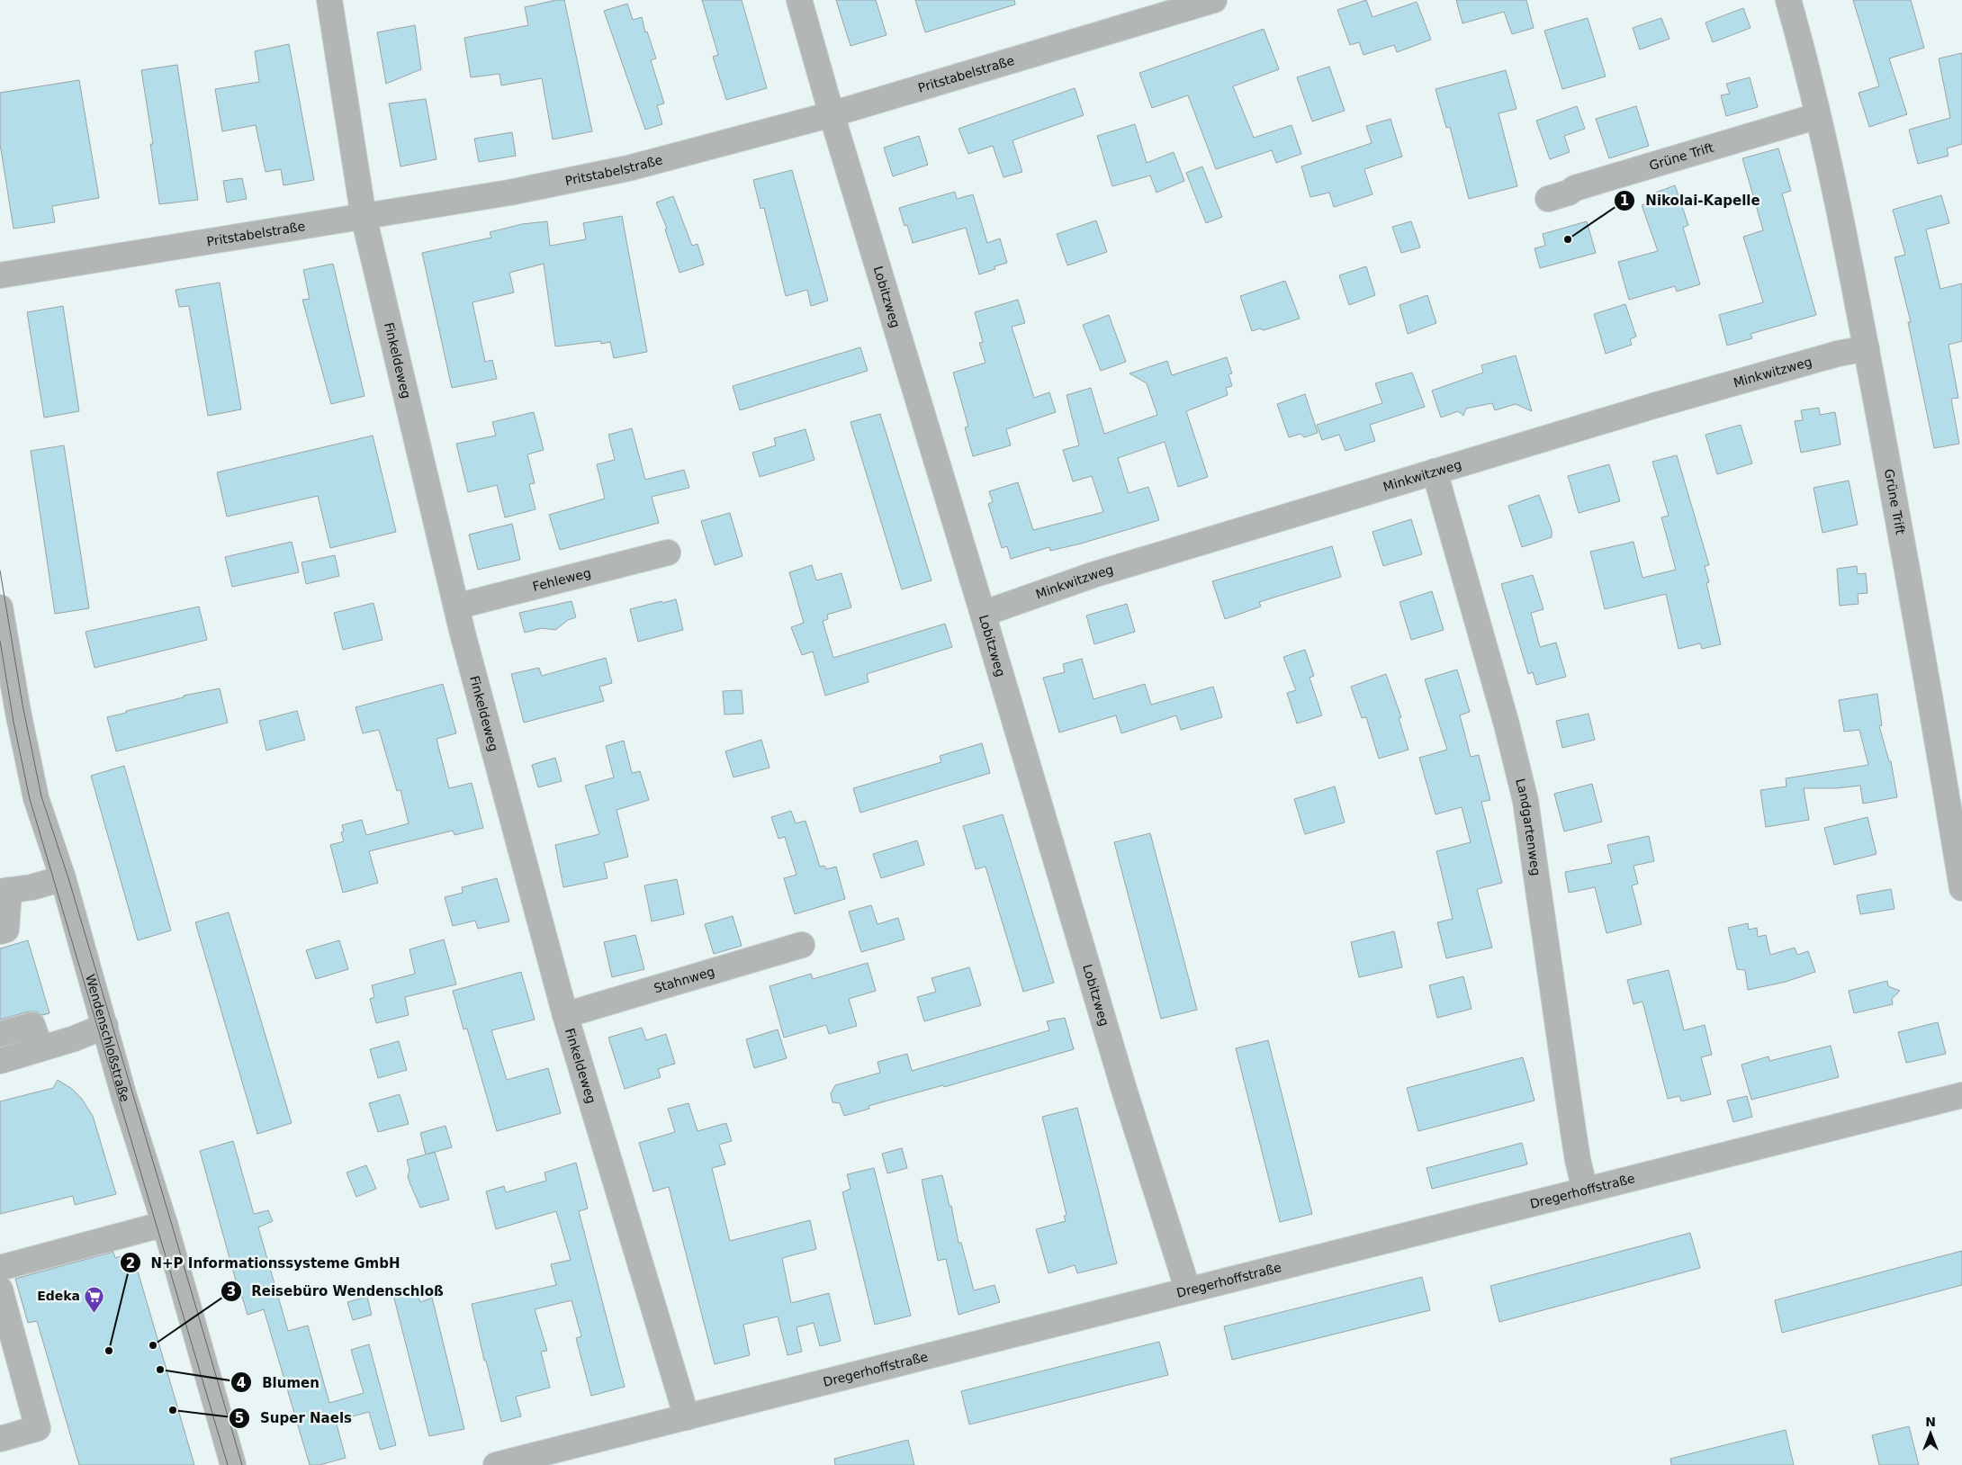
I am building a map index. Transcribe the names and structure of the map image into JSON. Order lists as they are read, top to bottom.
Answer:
{
  "streets": {
    "street": [
      "Pritstabelstraße",
      "Grüne Trift",
      "Lobitzweg",
      "Finkeldeweg",
      "Minkwitzweg",
      "Fehleweg",
      "Landgartenweg",
      "Stahnweg",
      "Wendenschloßstraße",
      "Dregerhoffstraße"
    ]
  },
  "crossings": [
    ["Pritstabelstraße", "Lobitzweg"],
    ["Pritstabelstraße", "Finkeldeweg"],
    ["Grüne Trift", "Minkwitzweg"],
    ["Lobitzweg", "Minkwitzweg"],
    ["Lobitzweg", "Dregerhoffstraße"],
    ["Finkeldeweg", "Fehleweg"],
    ["Finkeldeweg", "Stahnweg"],
    ["Finkeldeweg", "Dregerhoffstraße"],
    ["Minkwitzweg", "Landgartenweg"],
    ["Landgartenweg", "Dregerhoffstraße"]
  ],
  "places": {
    "other": [
      "Nikolai-Kapelle",
      "Reisebüro Wendenschloß",
      "N+P Informationssysteme GmbH",
      "Blumen",
      "Super Naels"
    ],
    "supermarket": ["Edeka"]
  },
  "north": "top"
}
